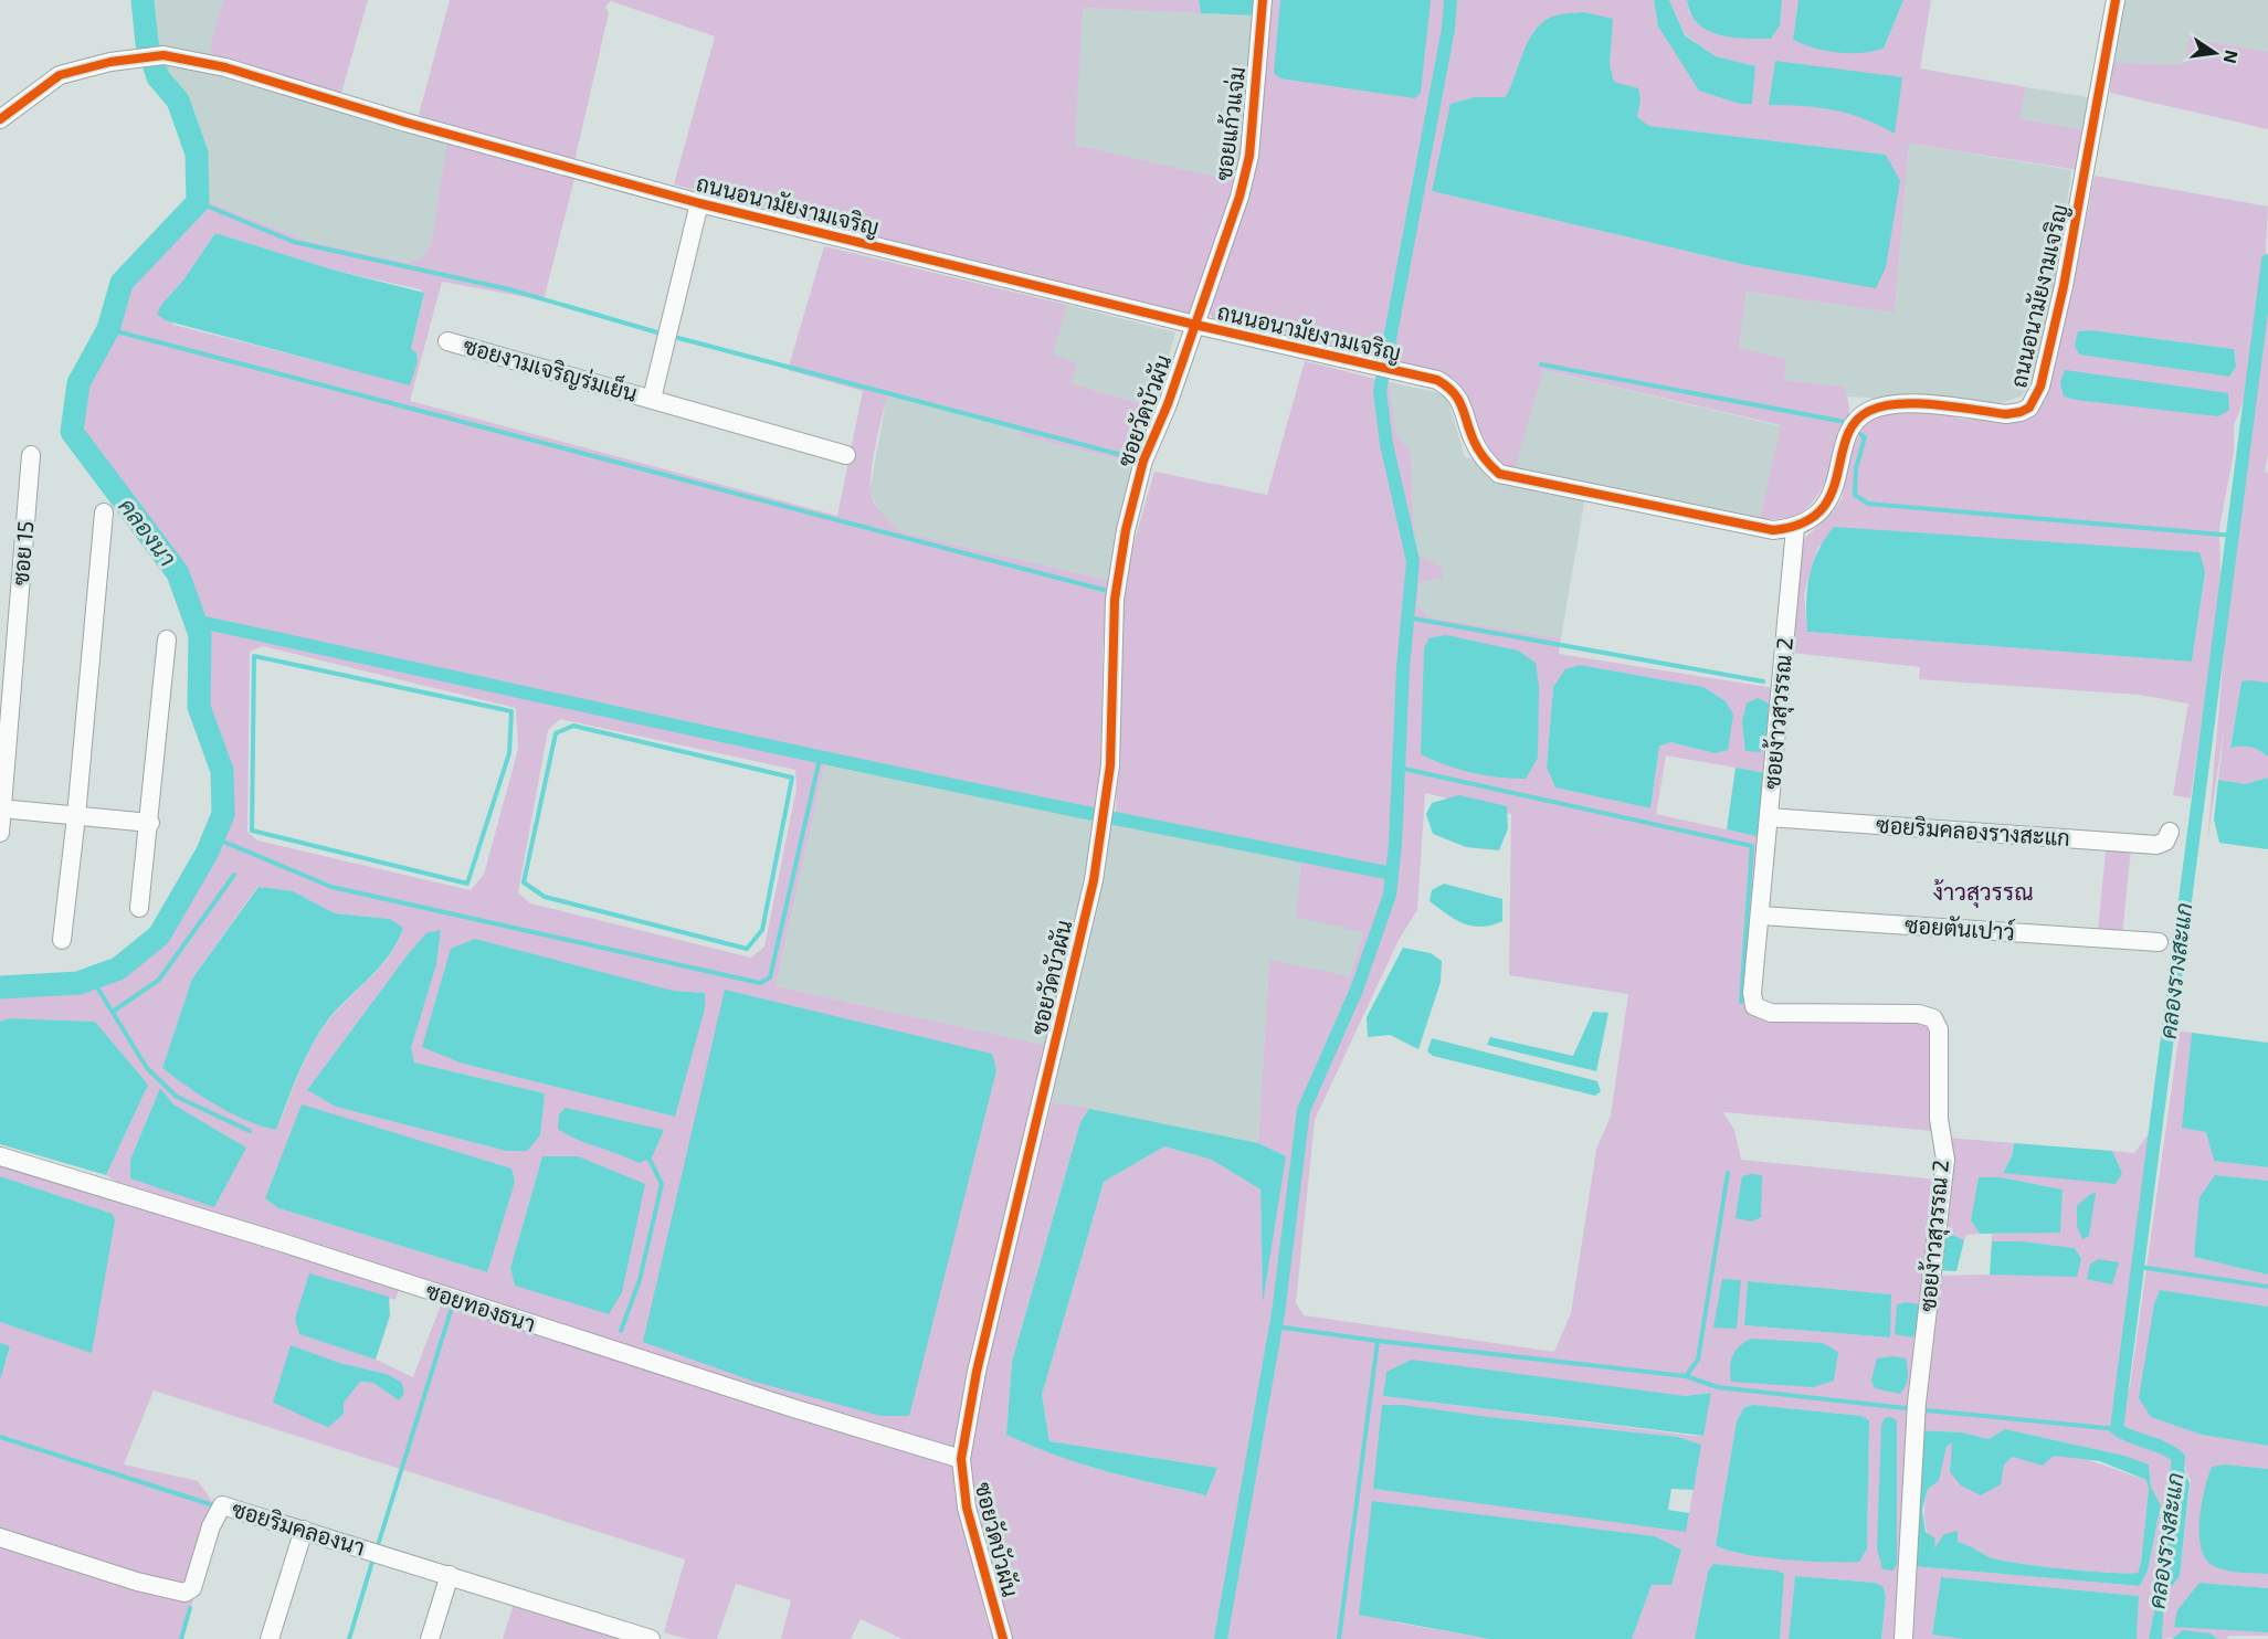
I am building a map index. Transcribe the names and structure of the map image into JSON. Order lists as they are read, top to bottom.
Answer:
{
  "streets": {
    "street": [
      "ซอยแก้วแจ่ม",
      "ถนนอนามัยงามเจริญ",
      "ซอยงามเจริญร่มเย็น",
      "ซอยวัดบัวผัน",
      "ซอย 15",
      "ซอยง้าวสุวรรณ 2",
      "ซอยริมคลองรางสะแก",
      "ซอยตันเปาว์",
      "ซอยทองธนา",
      "ซอยริมคลองนา"
    ]
  },
  "crossings": [
    ["ซอยแก้วแจ่ม", "ถนนอนามัยงามเจริญ"],
    ["ซอยแก้วแจ่ม", "ซอยวัดบัวผัน"],
    ["ถนนอนามัยงามเจริญ", "ซอยงามเจริญร่มเย็น"],
    ["ถนนอนามัยงามเจริญ", "ซอยวัดบัวผัน"],
    ["ถนนอนามัยงามเจริญ", "ซอยง้าวสุวรรณ 2"],
    ["ซอยวัดบัวผัน", "ซอยทองธนา"],
    ["ซอยง้าวสุวรรณ 2", "ซอยริมคลองรางสะแก"],
    ["ซอยง้าวสุวรรณ 2", "ซอยตันเปาว์"]
  ],
  "districts": ["ง้าวสุวรรณ"],
  "water": ["คลองนา", "คลองรางสะแก"],
  "north": "right"
}
